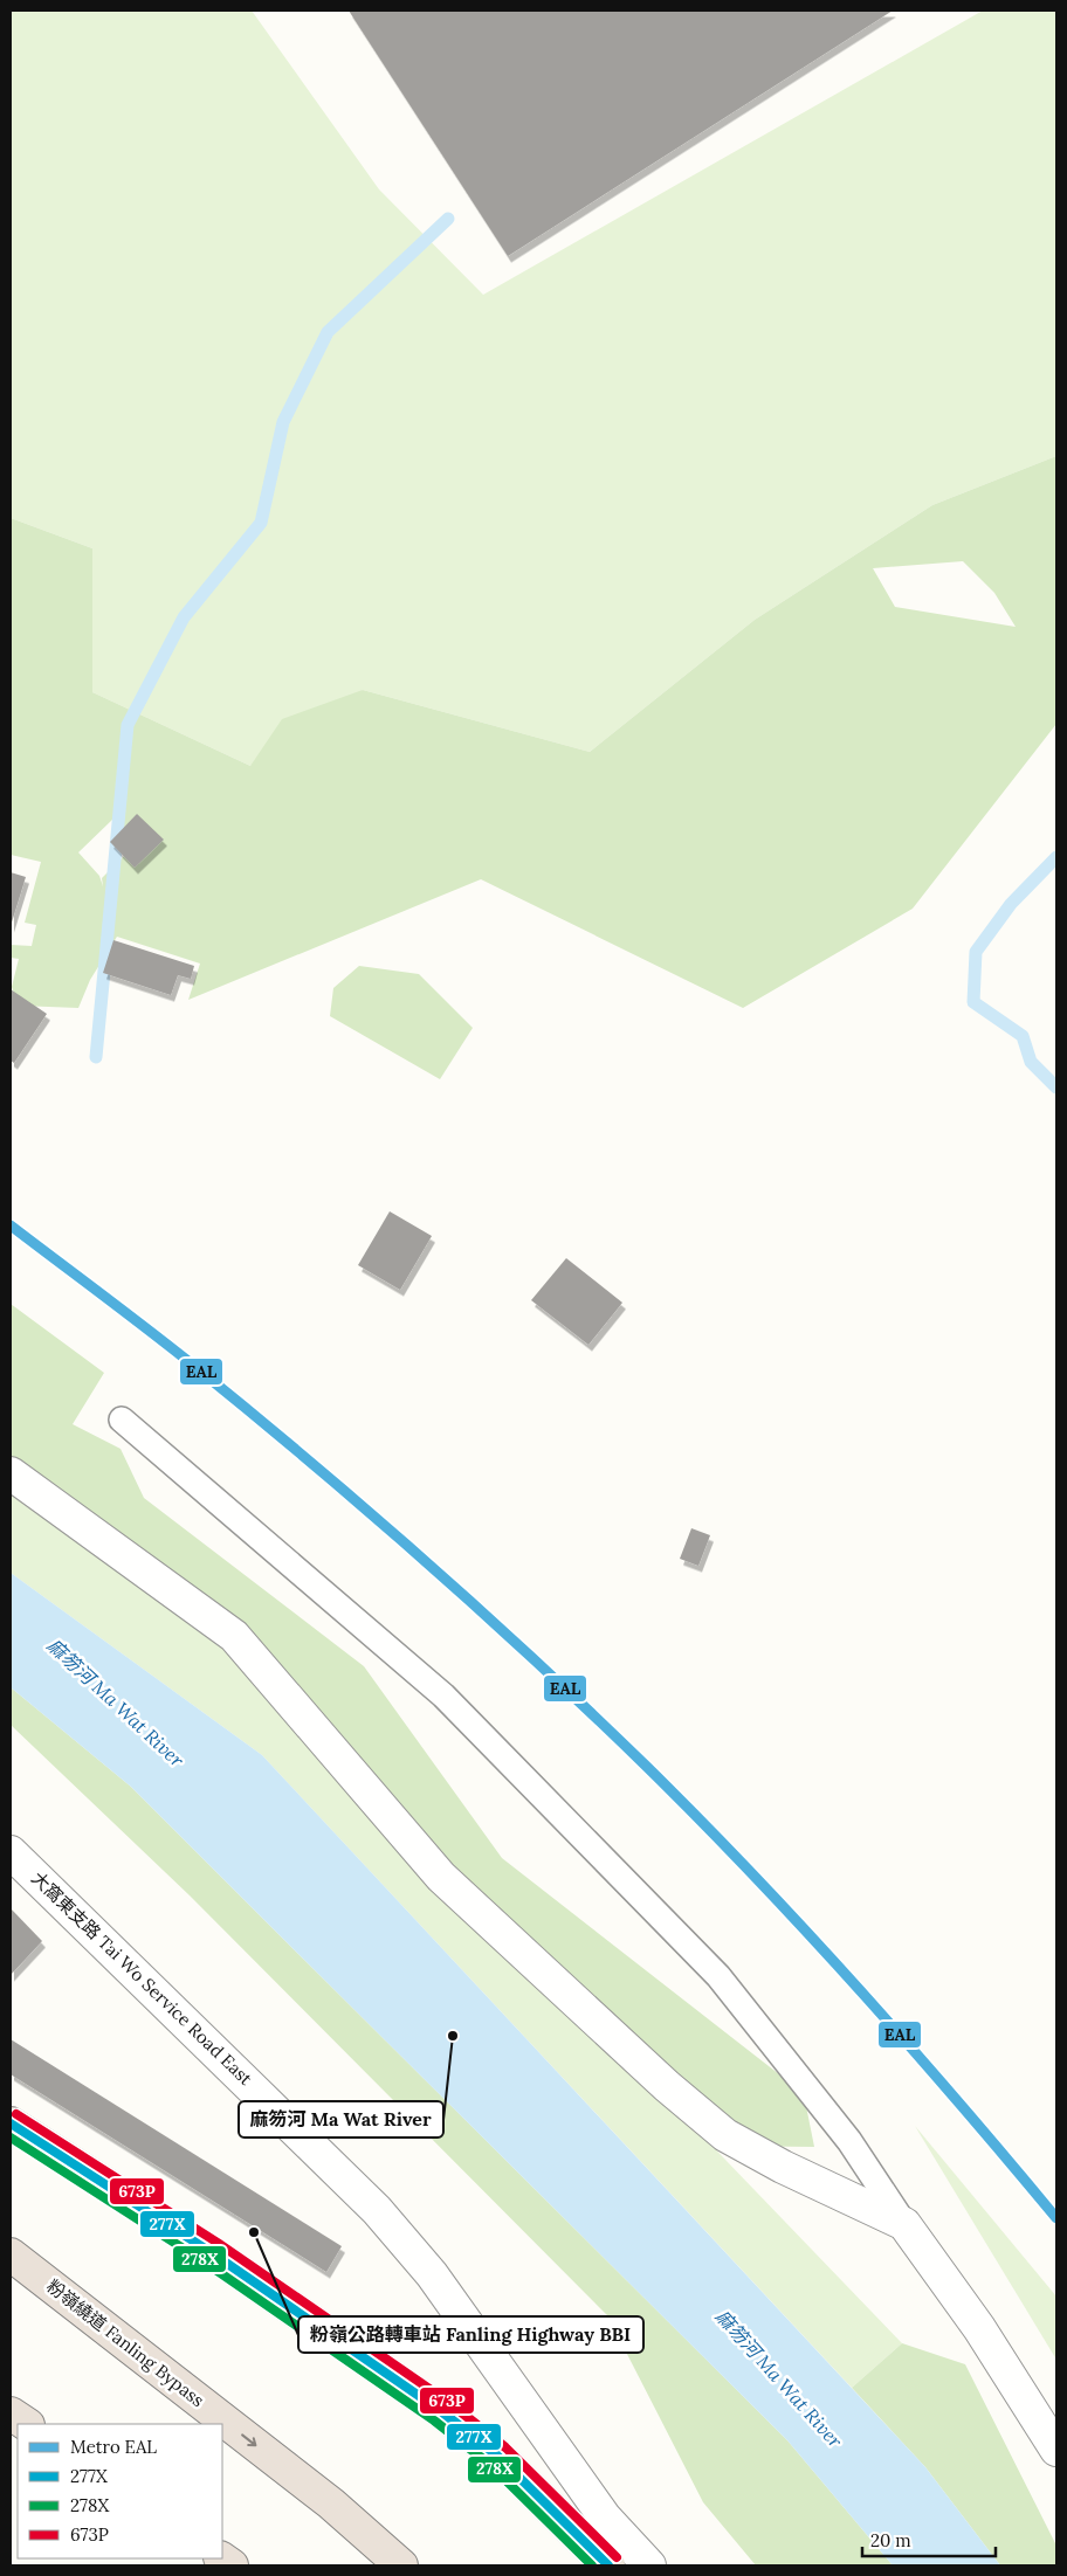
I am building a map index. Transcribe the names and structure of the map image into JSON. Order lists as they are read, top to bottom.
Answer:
{
  "streets": {
    "highway": ["粉嶺繞道 Fanling Bypass"],
    "street": ["大窩東支路 Tai Wo Service Road East"]
  },
  "water": ["麻笏河 Ma Wat River"],
  "places": ["麻笏河 Ma Wat River", "粉嶺公路轉車站 Fanling Highway BBI"],
  "lines": [
    "metro line EAL",
    "transit line 673P",
    "transit line 277X",
    "transit line 278X"
  ],
  "legend": [
    "Metro EAL",
    "277X",
    "278X",
    "673P"
  ],
  "scale_bar": "20 m"
}
